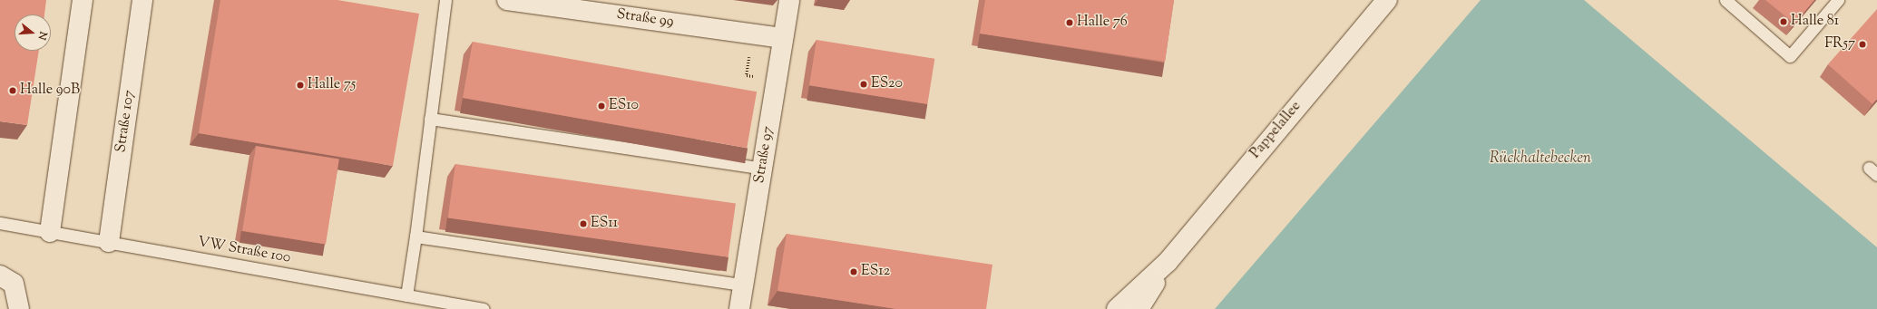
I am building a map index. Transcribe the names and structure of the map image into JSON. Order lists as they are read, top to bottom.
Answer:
{
  "streets": {
    "street": [
      "Straße 99",
      "Straße 107",
      "Pappelallee",
      "Straße 97"
    ],
    "lane": ["VW Straße 100"]
  },
  "crossings": [
    ["Straße 99", "Straße 97"],
    ["Straße 107", "VW Straße 100"]
  ],
  "water": ["Rückhaltebecken"],
  "places": [
    "Halle 81",
    "Halle 76",
    "FR57",
    "ES20",
    "Halle 75",
    "Halle 90B",
    "ES10",
    "ES11",
    "ES12"
  ],
  "north": "right"
}
